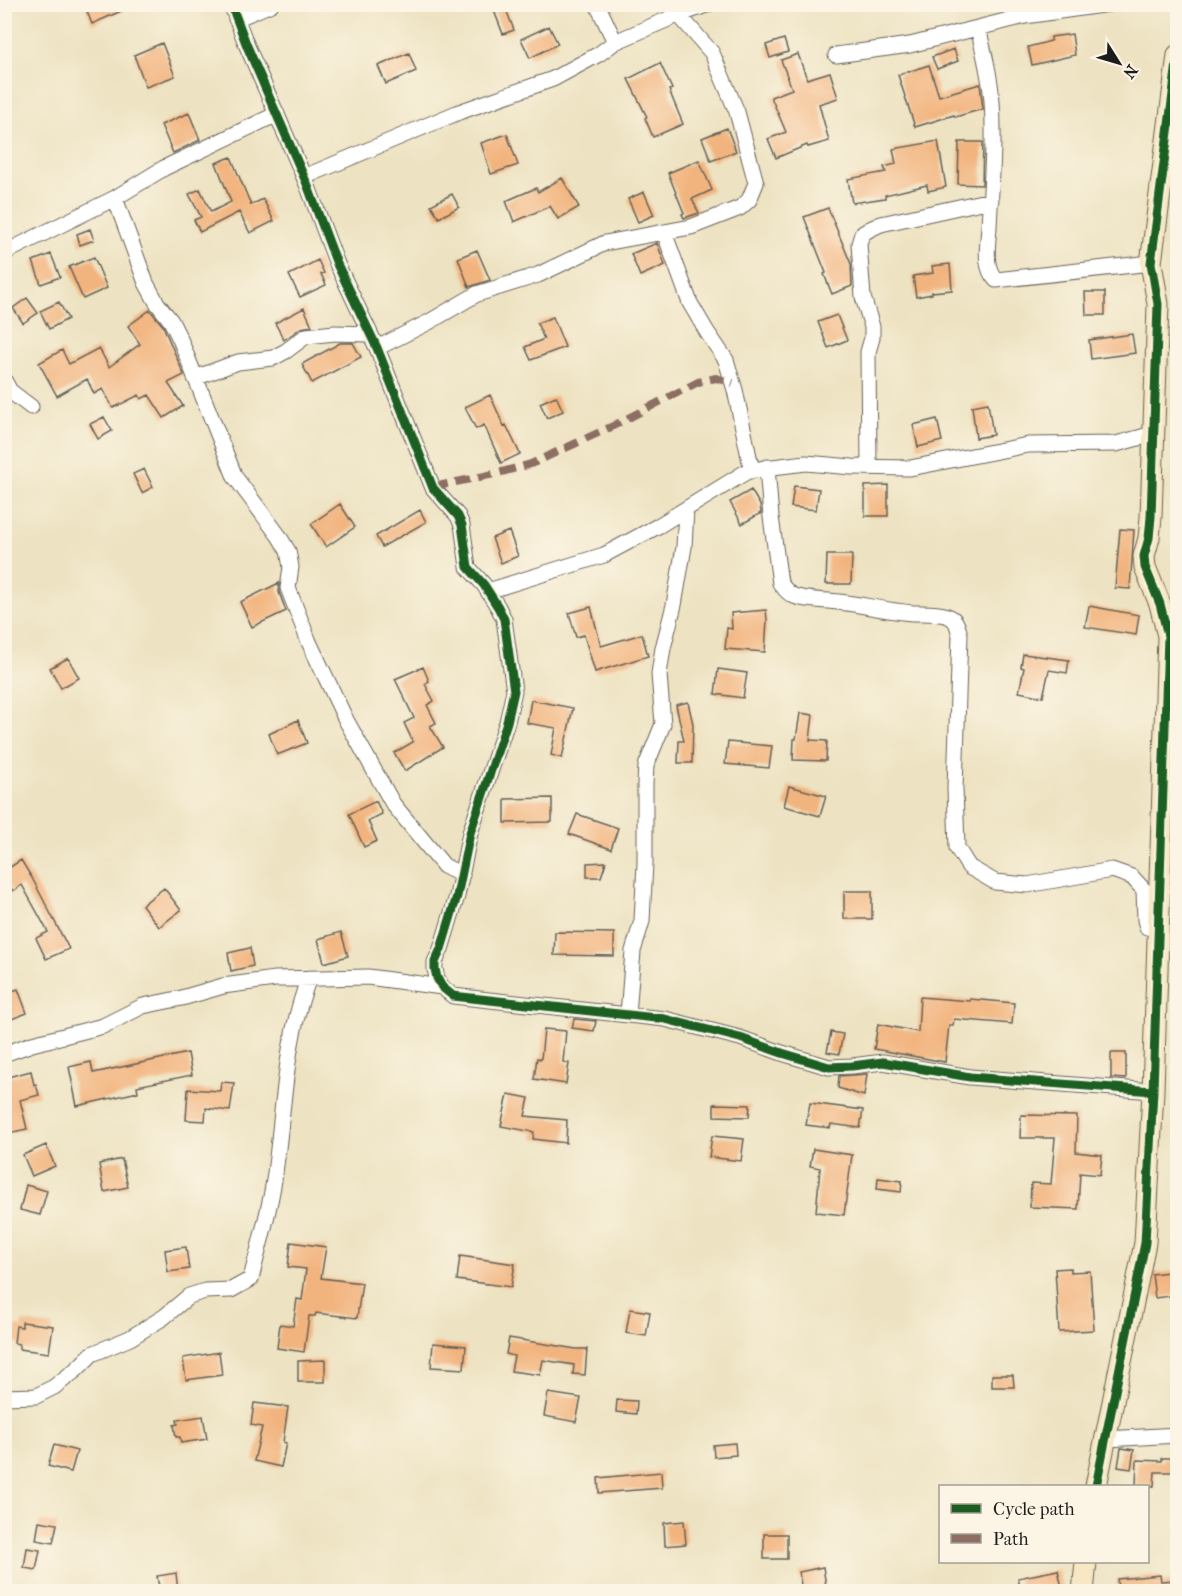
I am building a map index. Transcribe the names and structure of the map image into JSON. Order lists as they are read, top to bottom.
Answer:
{
  "legend": ["Cycle path", "Path"],
  "north": "bottom right"
}
